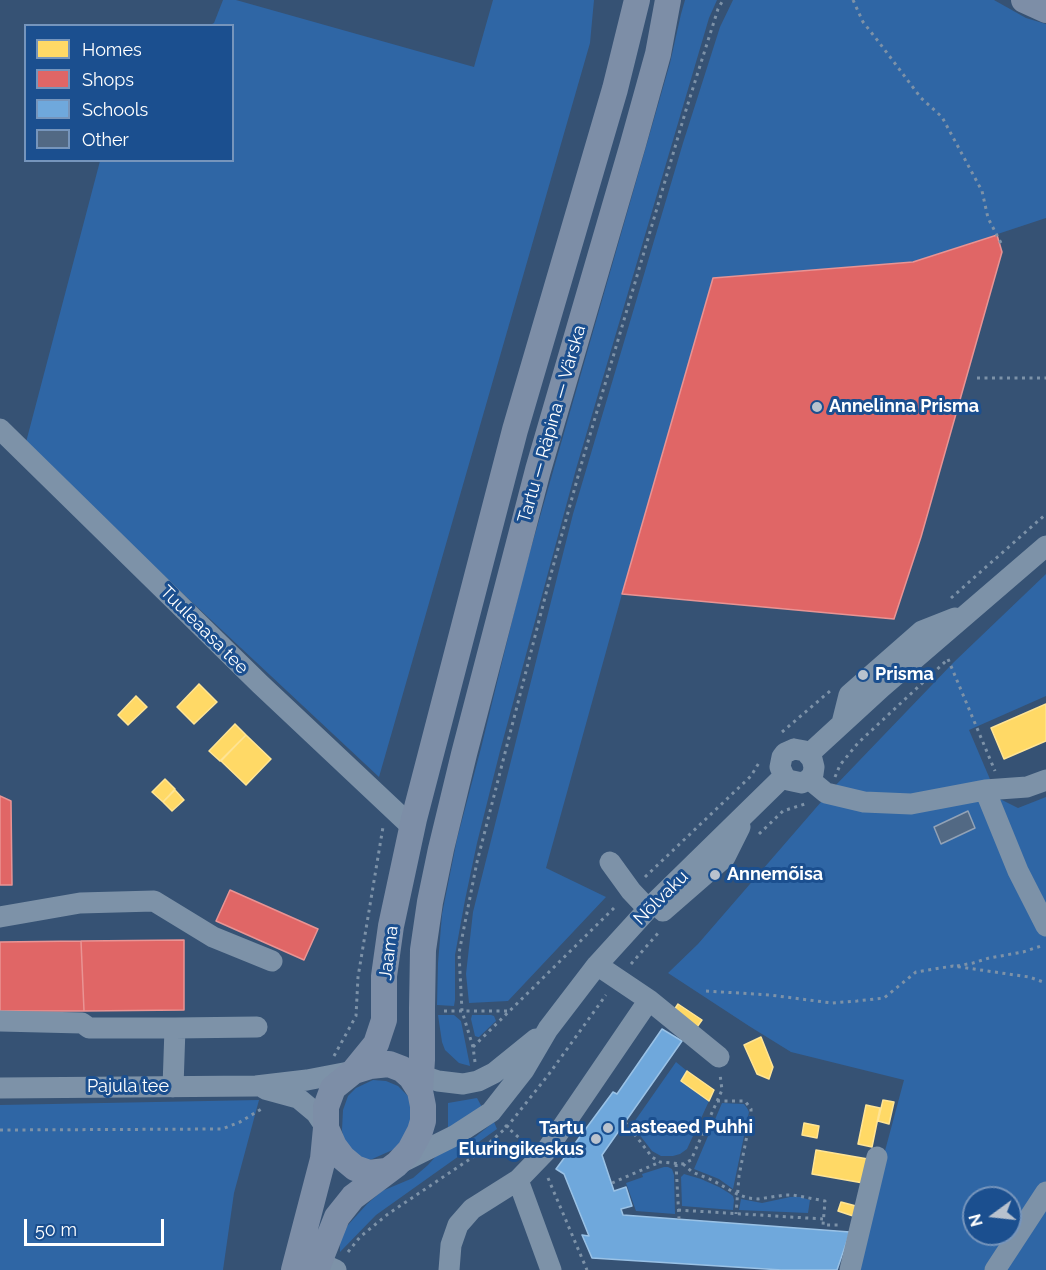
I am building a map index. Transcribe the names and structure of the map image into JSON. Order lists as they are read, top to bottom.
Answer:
{
  "streets": {
    "main road": ["Tartu — Räpina — Värska", "Jaama"],
    "street": ["Tuuleaasa tee", "Nõlvaku", "Pajula tee"]
  },
  "crossings": [
    ["Tartu — Räpina — Värska", "Tuuleaasa tee"],
    ["Tartu — Räpina — Värska", "Jaama"],
    ["Tuuleaasa tee", "Jaama"],
    ["Nõlvaku", "Jaama"]
  ],
  "places": [
    "Annelinna Prisma",
    "Prisma",
    "Annemõisa",
    "Lasteaed Puhhi",
    "Tartu Eluringikeskus"
  ],
  "legend": [
    "Homes",
    "Shops",
    "Schools",
    "Other"
  ],
  "scale_bar": "50 m",
  "north": "left"
}
